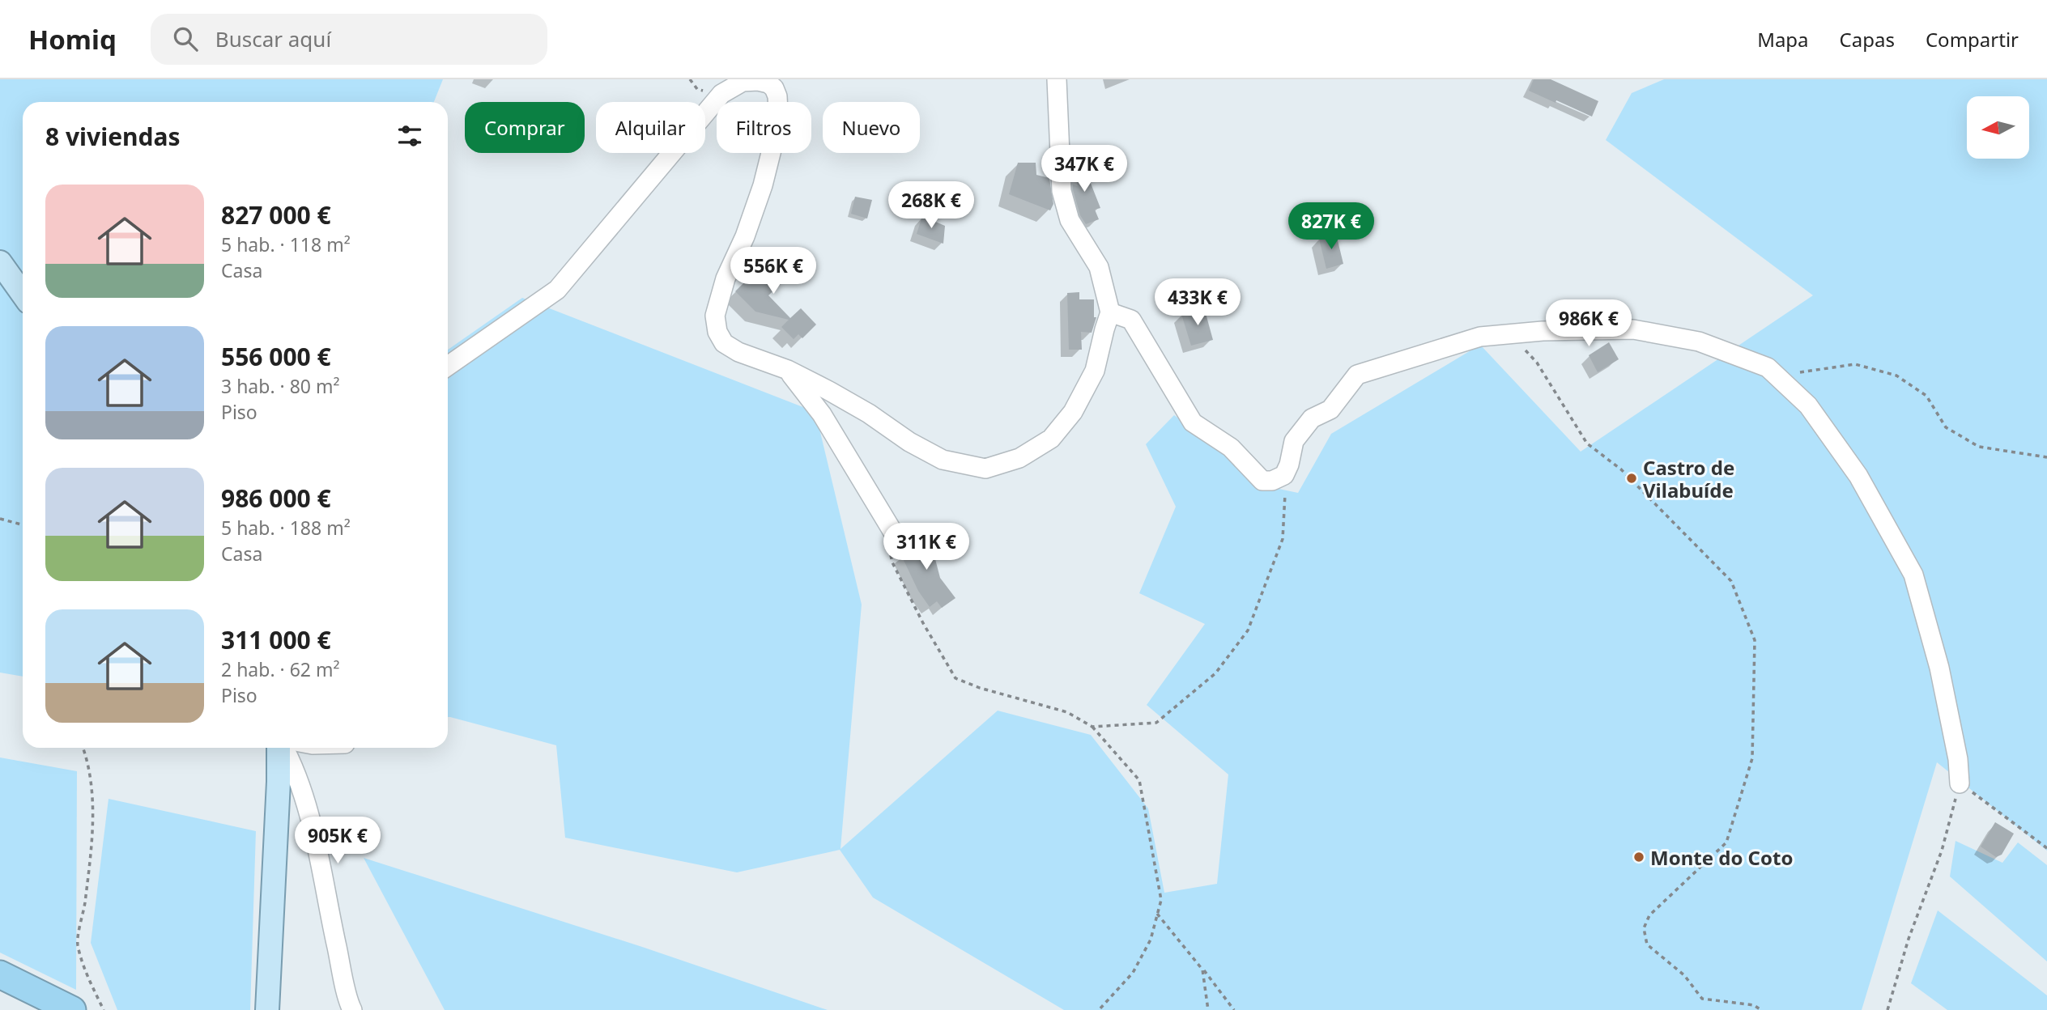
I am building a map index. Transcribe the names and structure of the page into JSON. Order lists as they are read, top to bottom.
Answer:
{
  "places": ["Castro de Vilabuíde", "Monte do Coto"],
  "north": "left",
  "page": {
    "header": "Homiq",
    "search": "Buscar aquí",
    "nav": ["Mapa", "Capas", "Compartir"],
    "chip": [
      "Comprar",
      "Alquilar",
      "Filtros",
      "Nuevo"
    ],
    "heading": "8 viviendas",
    "price": [
      "347K €",
      "268K €",
      "827K €",
      "556K €",
      "433K €",
      "986K €",
      "311K €",
      "905K €"
    ],
    "list": [
      {
        "name": "827 000 €",
        "note": "5 hab. · 118 m² · Casa"
      },
      {
        "name": "556 000 €",
        "note": "3 hab. · 80 m² · Piso"
      },
      {
        "name": "986 000 €",
        "note": "5 hab. · 188 m² · Casa"
      },
      {
        "name": "311 000 €",
        "note": "2 hab. · 62 m² · Piso"
      }
    ]
  }
}
